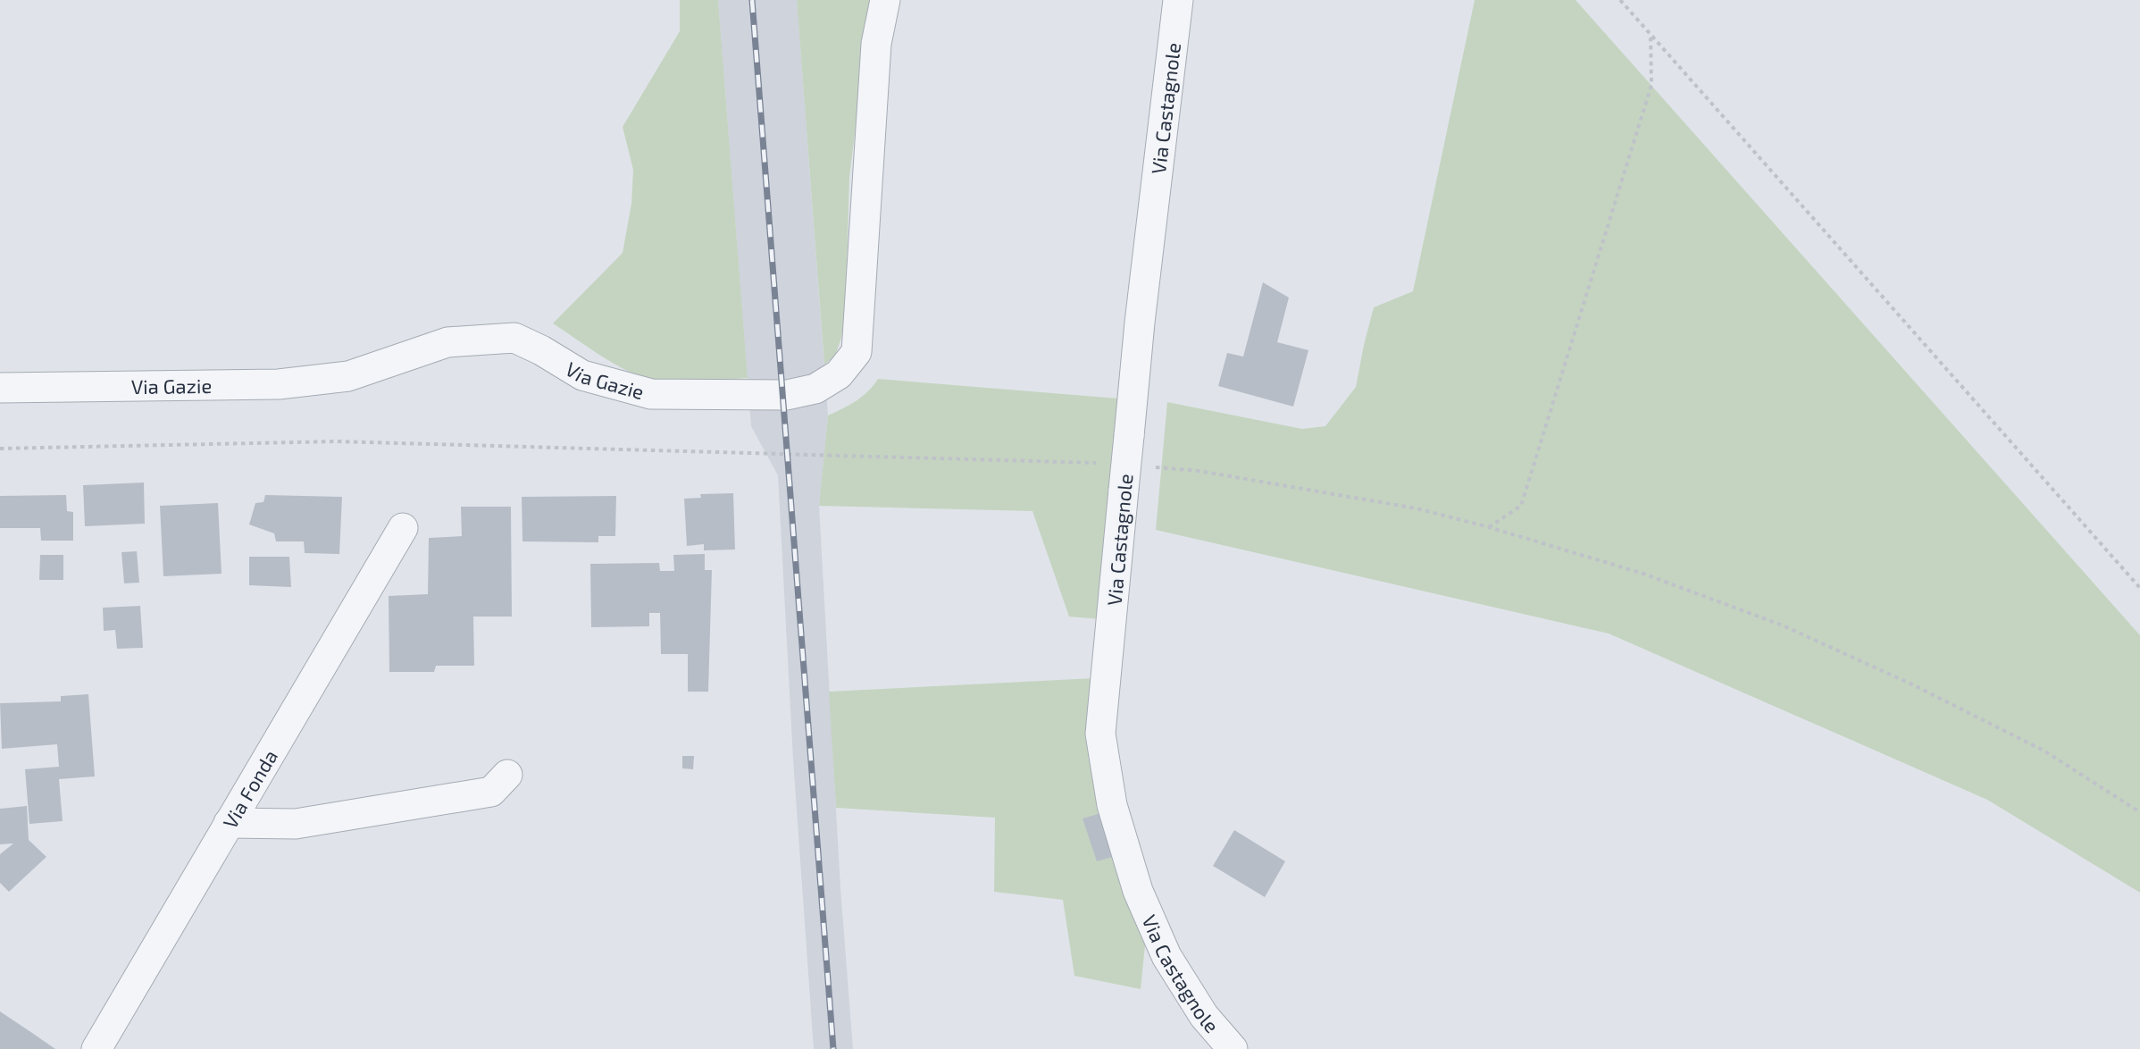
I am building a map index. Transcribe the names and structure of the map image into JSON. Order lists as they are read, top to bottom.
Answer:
{
  "streets": {
    "street": ["Via Castagnole", "Via Gazie", "Via Fonda"]
  }
}
